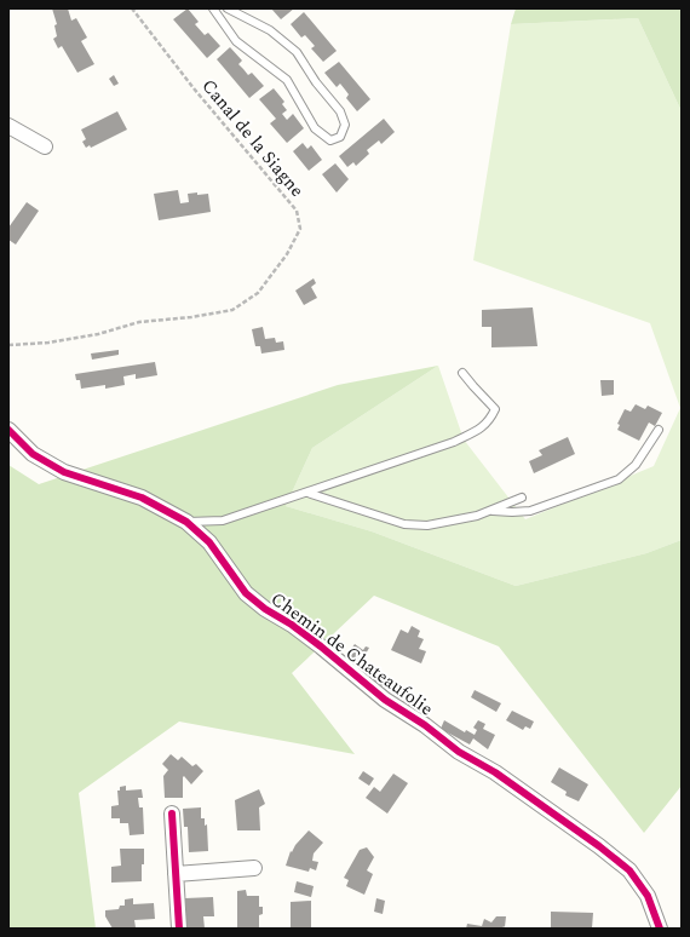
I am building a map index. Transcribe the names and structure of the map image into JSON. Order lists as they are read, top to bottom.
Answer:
{
  "streets": {
    "street": ["Chemin de Chateaufolie"],
    "path": ["Canal de la Siagne"]
  }
}
